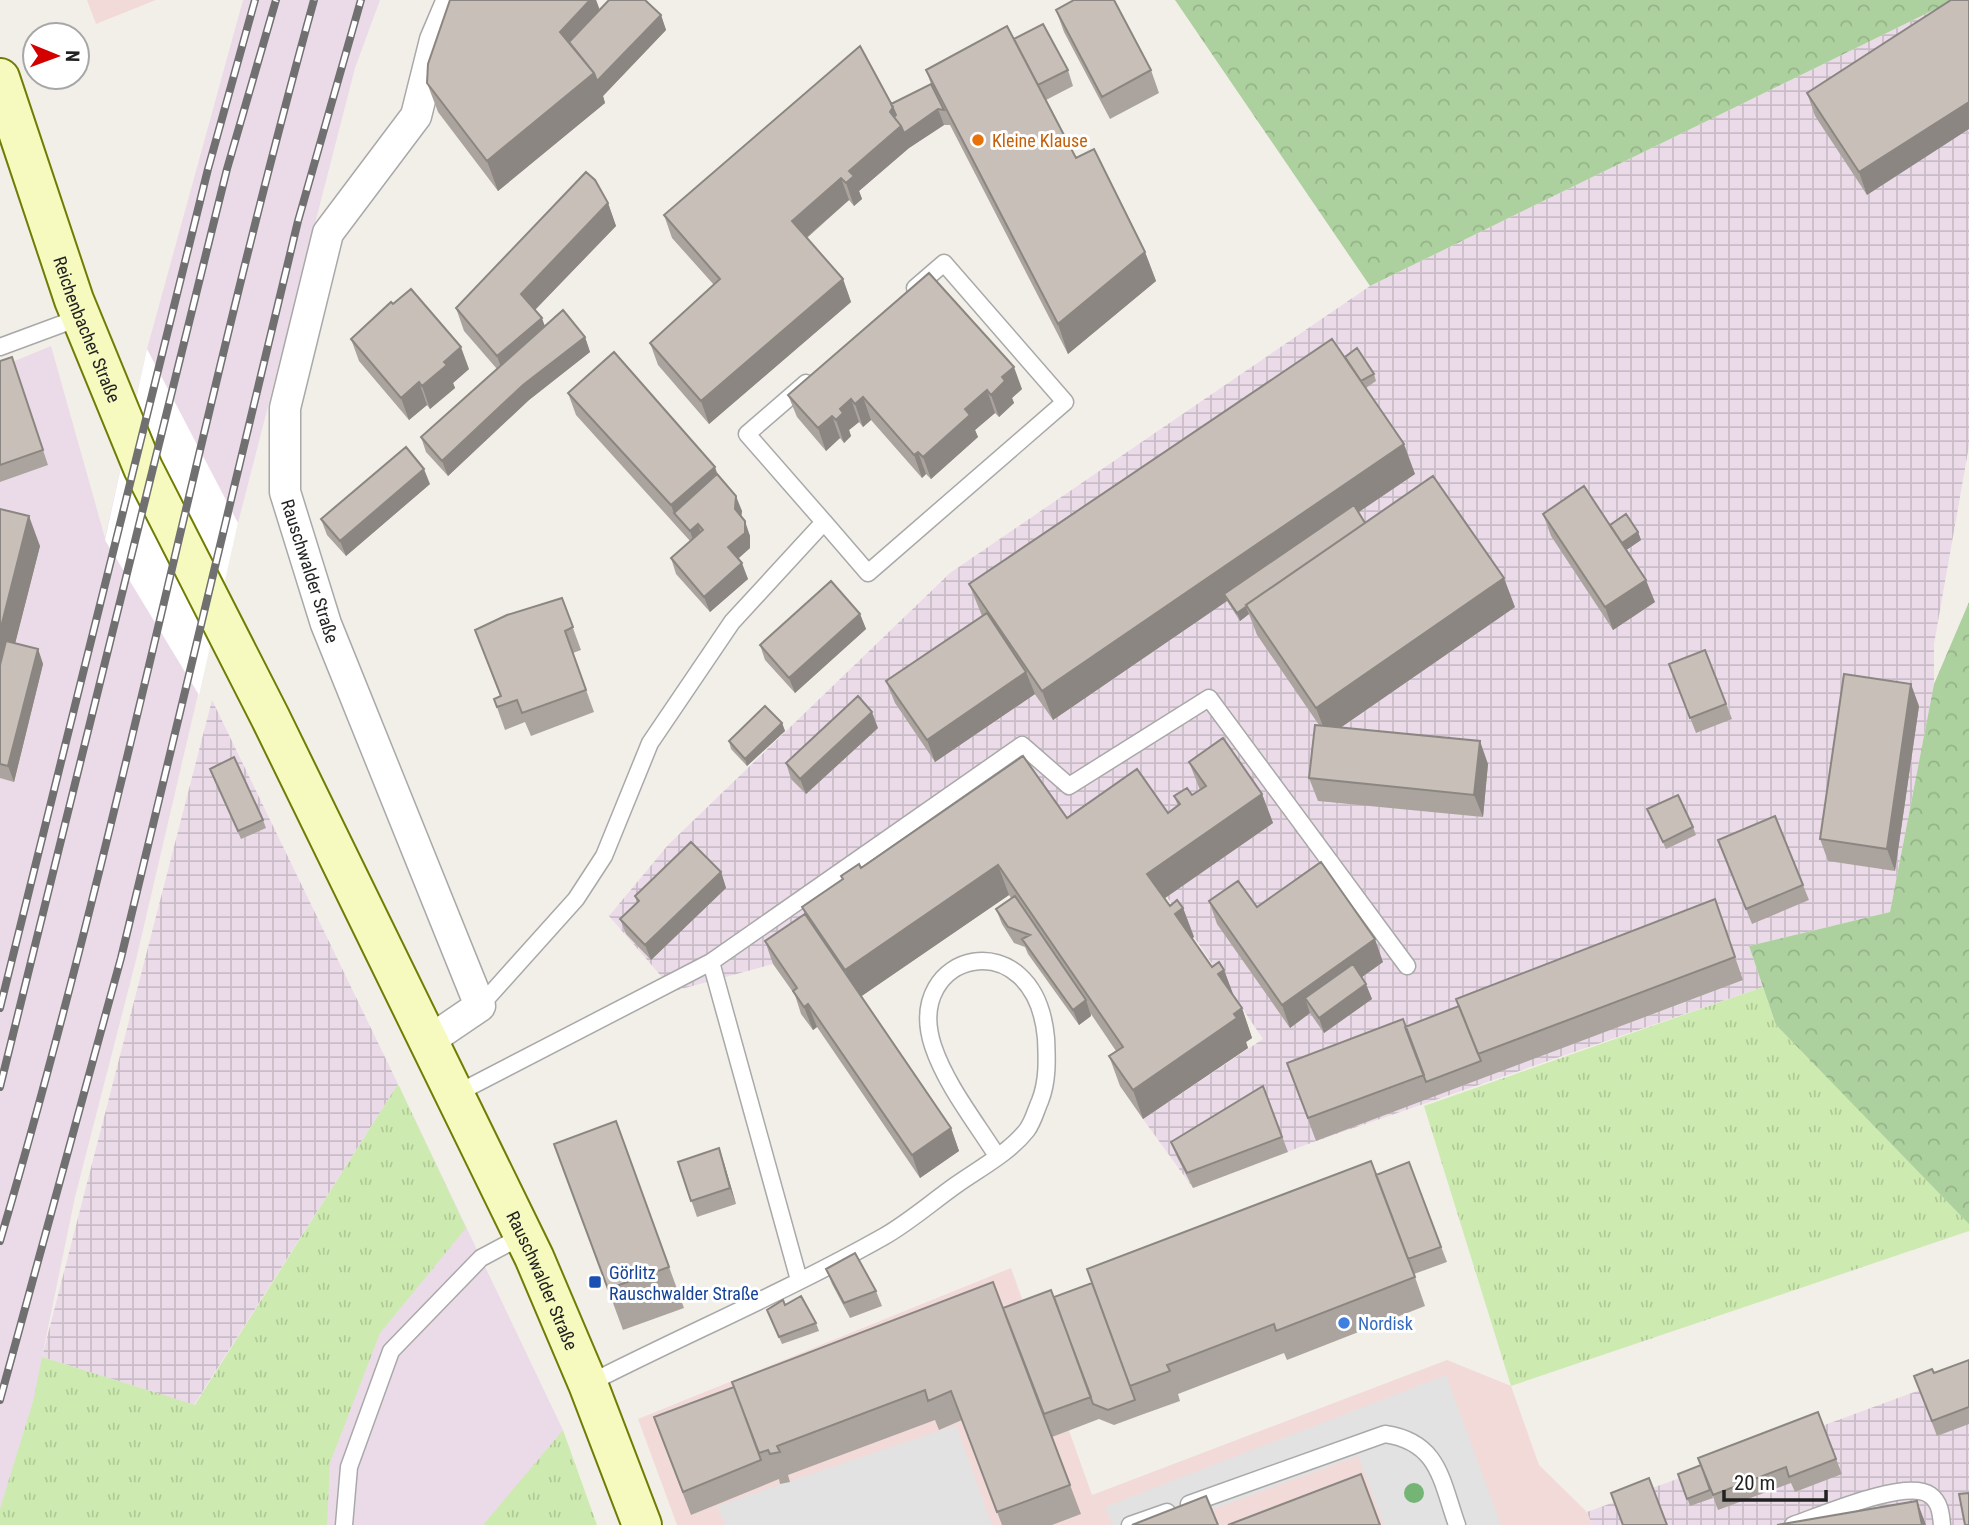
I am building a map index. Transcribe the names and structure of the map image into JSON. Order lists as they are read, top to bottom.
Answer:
{
  "streets": {
    "main road": ["Reichenbacher Straße", "Rauschwalder Straße"]
  },
  "crossings": [
    ["Reichenbacher Straße", "Rauschwalder Straße"]
  ],
  "places": {
    "other": ["Kleine Klause", "Nordisk"],
    "transit": ["Görlitz Rauschwalder Straße"]
  },
  "scale_bar": "20 m",
  "north": "right"
}
